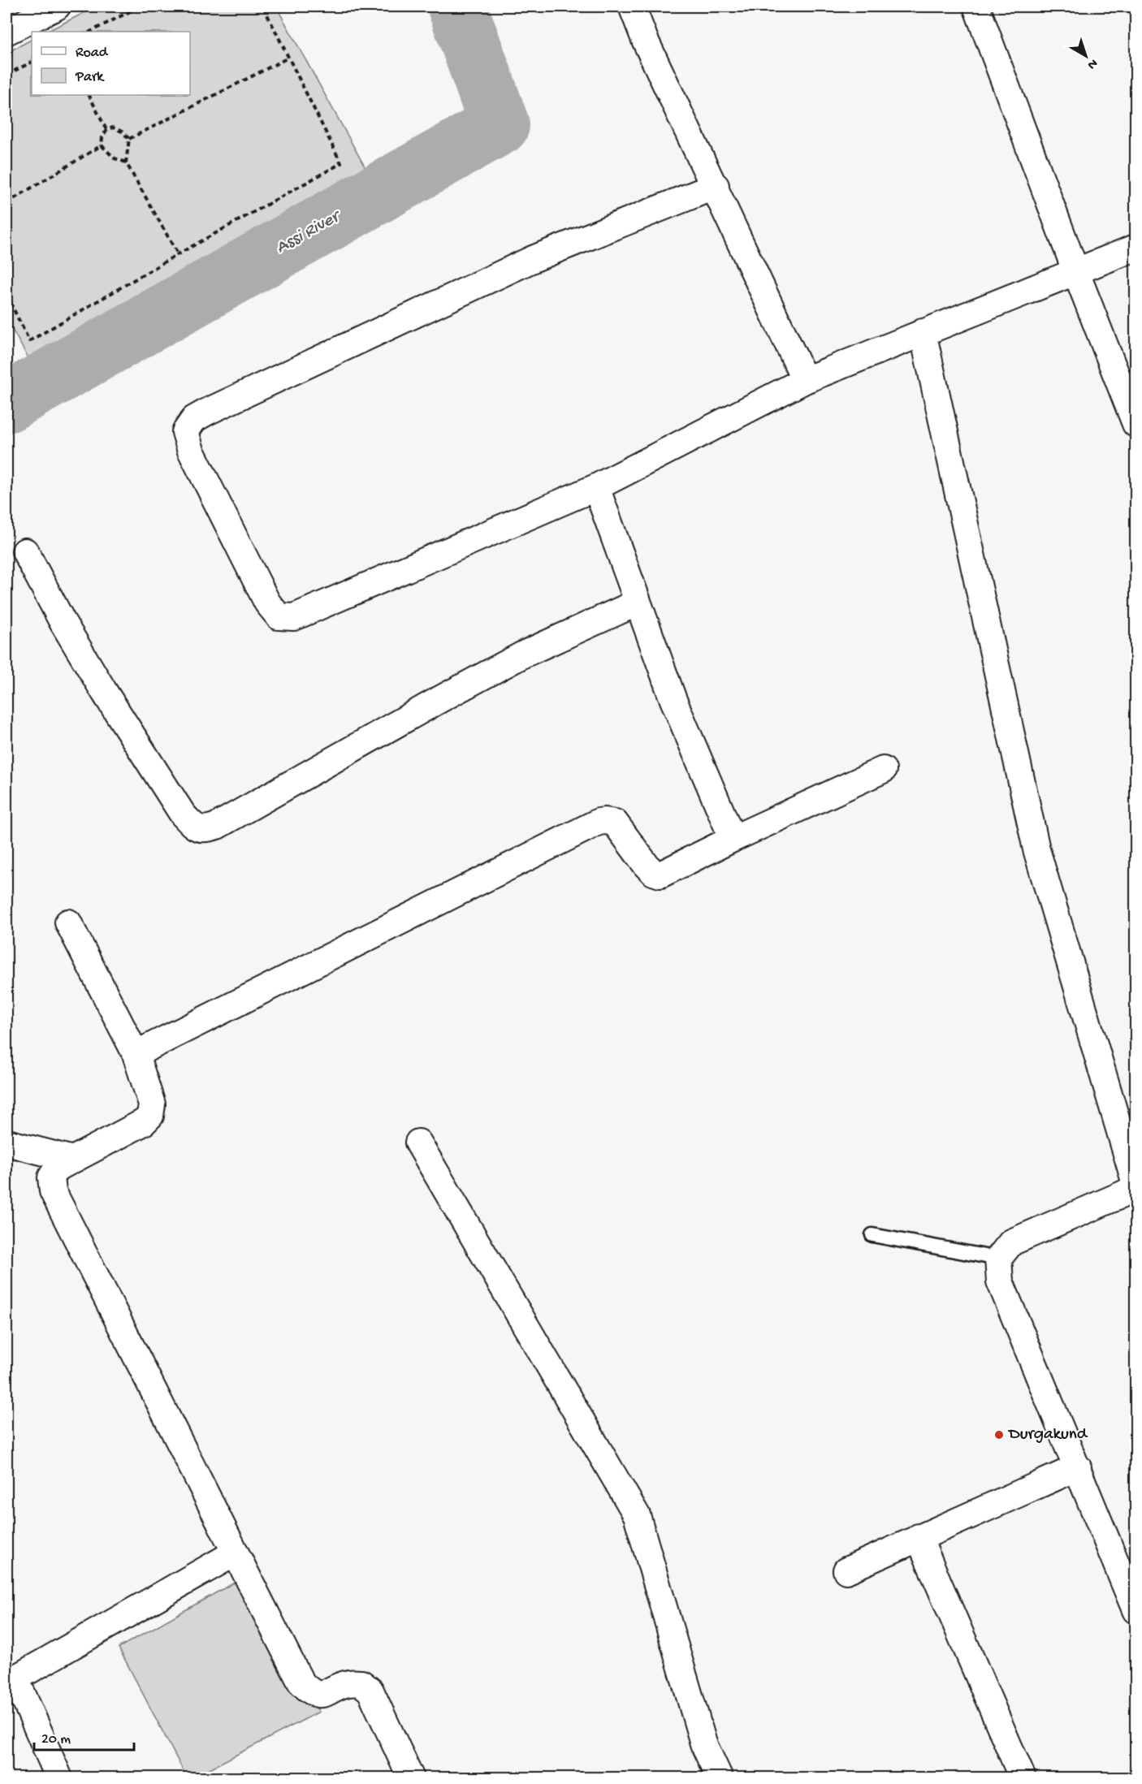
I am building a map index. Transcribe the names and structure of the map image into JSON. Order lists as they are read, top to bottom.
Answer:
{
  "water": ["Assi River"],
  "places": ["Durgakund"],
  "legend": ["Road", "Park"],
  "scale_bar": "20 m",
  "north": "bottom right"
}
